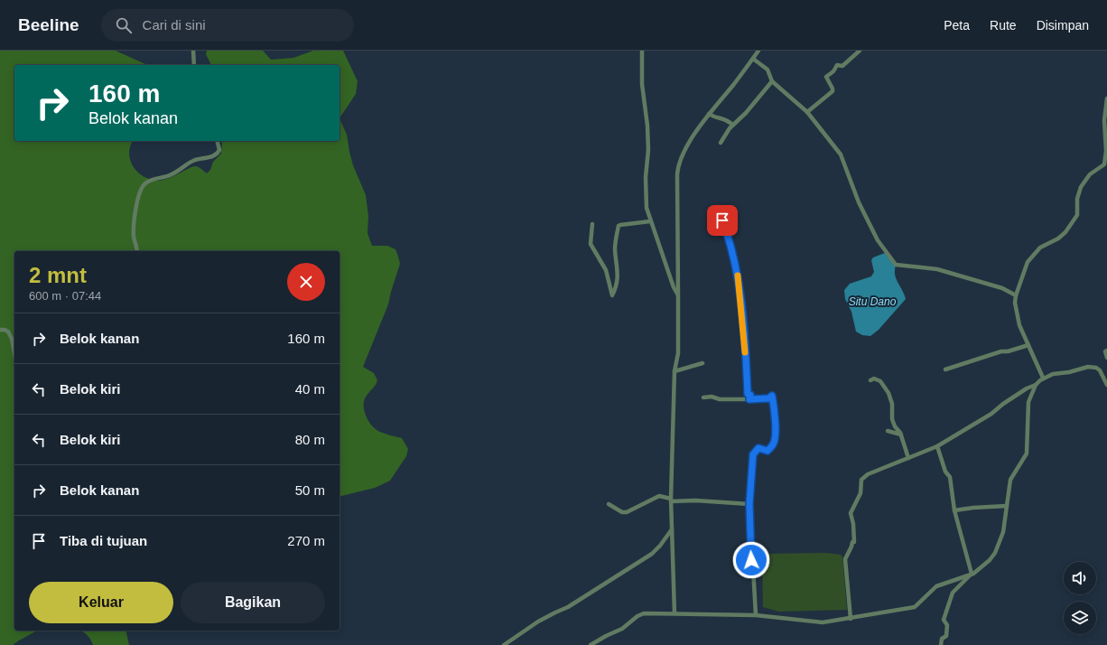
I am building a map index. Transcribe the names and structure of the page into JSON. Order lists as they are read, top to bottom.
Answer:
{
  "water": ["Situ Dano"],
  "page": {
    "header": "Beeline",
    "search": "Cari di sini",
    "nav": ["Peta", "Rute", "Disimpan"],
    "turn": ["160 m", "Belok kanan"],
    "heading": ["2 mnt", "600 m · 07:44"],
    "list": [
      {
        "name": "Belok kanan",
        "value": "160 m"
      },
      {
        "name": "Belok kiri",
        "value": "40 m"
      },
      {
        "name": "Belok kiri",
        "value": "80 m"
      },
      {
        "name": "Belok kanan",
        "value": "50 m"
      },
      {
        "name": "Tiba di tujuan",
        "value": "270 m"
      }
    ],
    "buttons": ["Keluar", "Bagikan"]
  }
}
